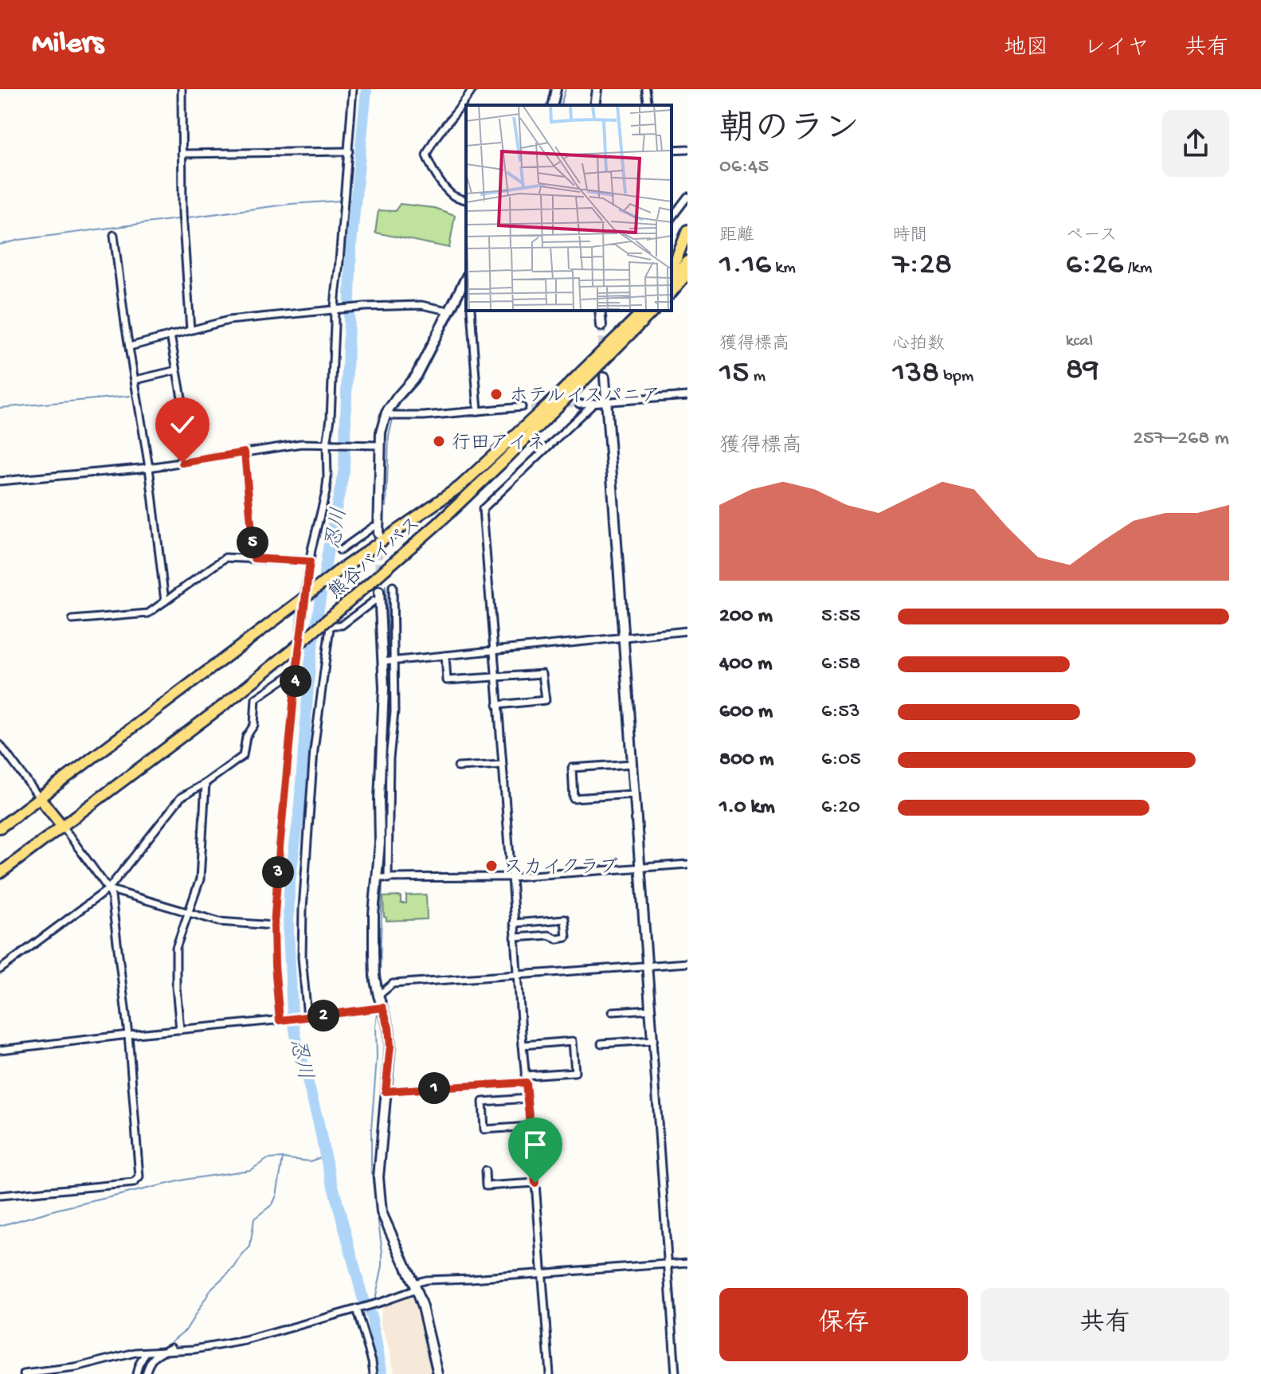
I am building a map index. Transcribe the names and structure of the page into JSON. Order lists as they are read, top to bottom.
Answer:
{
  "streets": {
    "highway": ["熊谷バイパス"]
  },
  "water": ["忍川"],
  "places": ["ホテルイスパニア", "行田アイネ", "スカイクラブ"],
  "page": {
    "header": "Milers",
    "nav": ["地図", "レイヤ", "共有"],
    "heading": ["朝のラン", "06:45"],
    "stats": [
      ["距離", "1.16 km"],
      ["時間", "7:28"],
      ["ペース", "6:26 /km"],
      ["獲得標高", "15 m"],
      ["心拍数", "138 bpm"],
      ["kcal", "89"]
    ],
    "chart": ["獲得標高", "257–268 m"],
    "pins": [
      "5",
      "4",
      "3",
      "2",
      "1"
    ],
    "list": [
      {
        "name": "200 m",
        "note": "5:55"
      },
      {
        "name": "400 m",
        "note": "6:58"
      },
      {
        "name": "600 m",
        "note": "6:53"
      },
      {
        "name": "800 m",
        "note": "6:05"
      },
      {
        "name": "1.0 km",
        "note": "6:20"
      }
    ],
    "buttons": ["保存", "共有"]
  }
}
